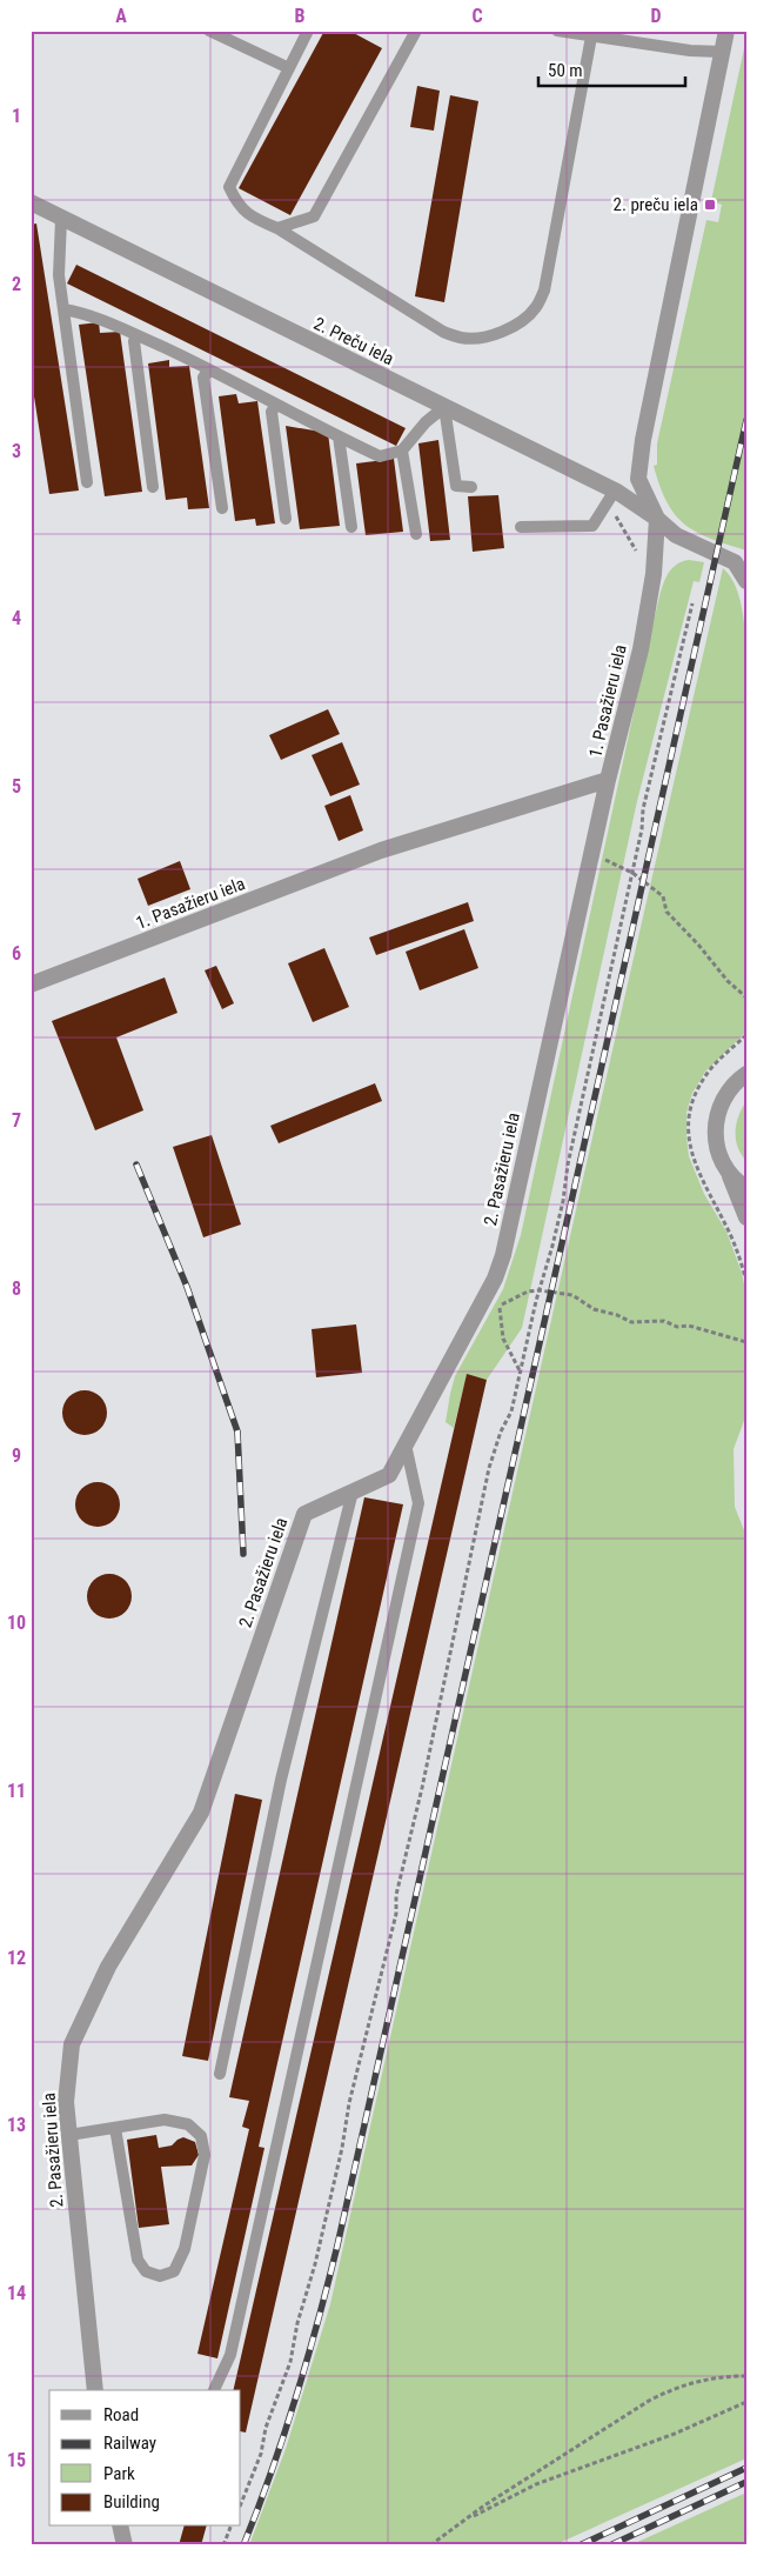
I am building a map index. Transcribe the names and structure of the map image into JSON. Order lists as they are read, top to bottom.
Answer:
{
  "streets": {
    "street": ["2. Preču iela", "1. Pasažieru iela", "2. Pasažieru iela"]
  },
  "crossings": [
    ["2. Preču iela", "1. Pasažieru iela"],
    ["1. Pasažieru iela", "2. Pasažieru iela"]
  ],
  "places": {
    "transit": ["2. preču iela"]
  },
  "legend": [
    "Road",
    "Railway",
    "Park",
    "Building"
  ],
  "scale_bar": "50 m",
  "grid": {
    "columns": [
      "A",
      "B",
      "C",
      "D"
    ],
    "rows": [
      "1",
      "2",
      "3",
      "4",
      "5",
      "6",
      "7",
      "8",
      "9",
      "10",
      "11",
      "12",
      "13",
      "14",
      "15"
    ]
  }
}
